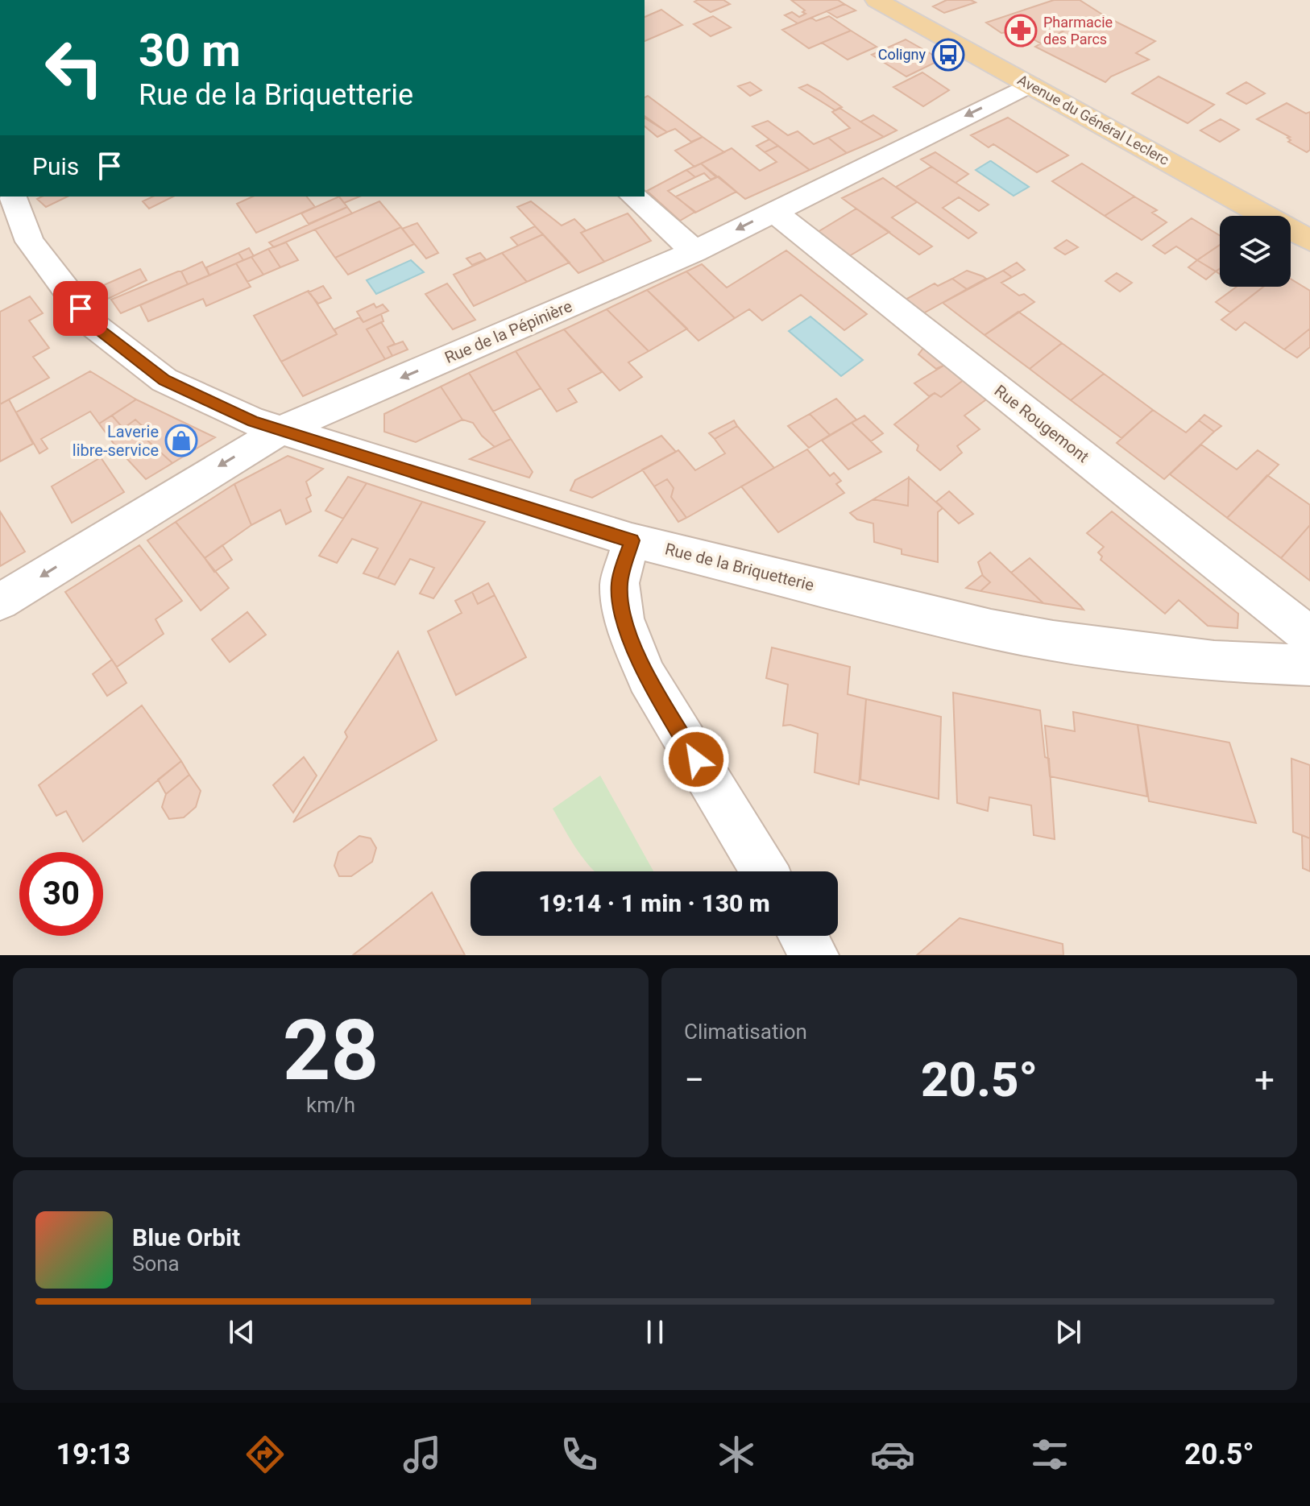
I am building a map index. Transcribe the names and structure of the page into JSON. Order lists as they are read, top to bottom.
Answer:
{
  "streets": {
    "main road": ["Avenue du Général Leclerc"],
    "street": ["Rue de la Pépinière", "Rue Rougemont", "Rue de la Briquetterie"]
  },
  "crossings": [
    ["Avenue du Général Leclerc", "Rue de la Pépinière"],
    ["Rue de la Pépinière", "Rue Rougemont"],
    ["Rue de la Pépinière", "Rue de la Briquetterie"]
  ],
  "one_way": ["Rue de la Pépinière"],
  "places": {
    "pharmacy": ["Pharmacie des Parcs"],
    "bus stop": ["Coligny"],
    "shop": ["Laverie libre-service"]
  },
  "page": {
    "turn": ["30 m", "Rue de la Briquetterie"],
    "then": "Puis",
    "limit": "30",
    "trip": "19:14 · 1 min · 130 m",
    "tile": [
      ["28", "km/h"],
      "Climatisation"
    ],
    "heat": ["−", "20.5°", "+"],
    "song": ["Blue Orbit", "Sona"],
    "tabs": ["19:13", "20.5°"]
  }
}
